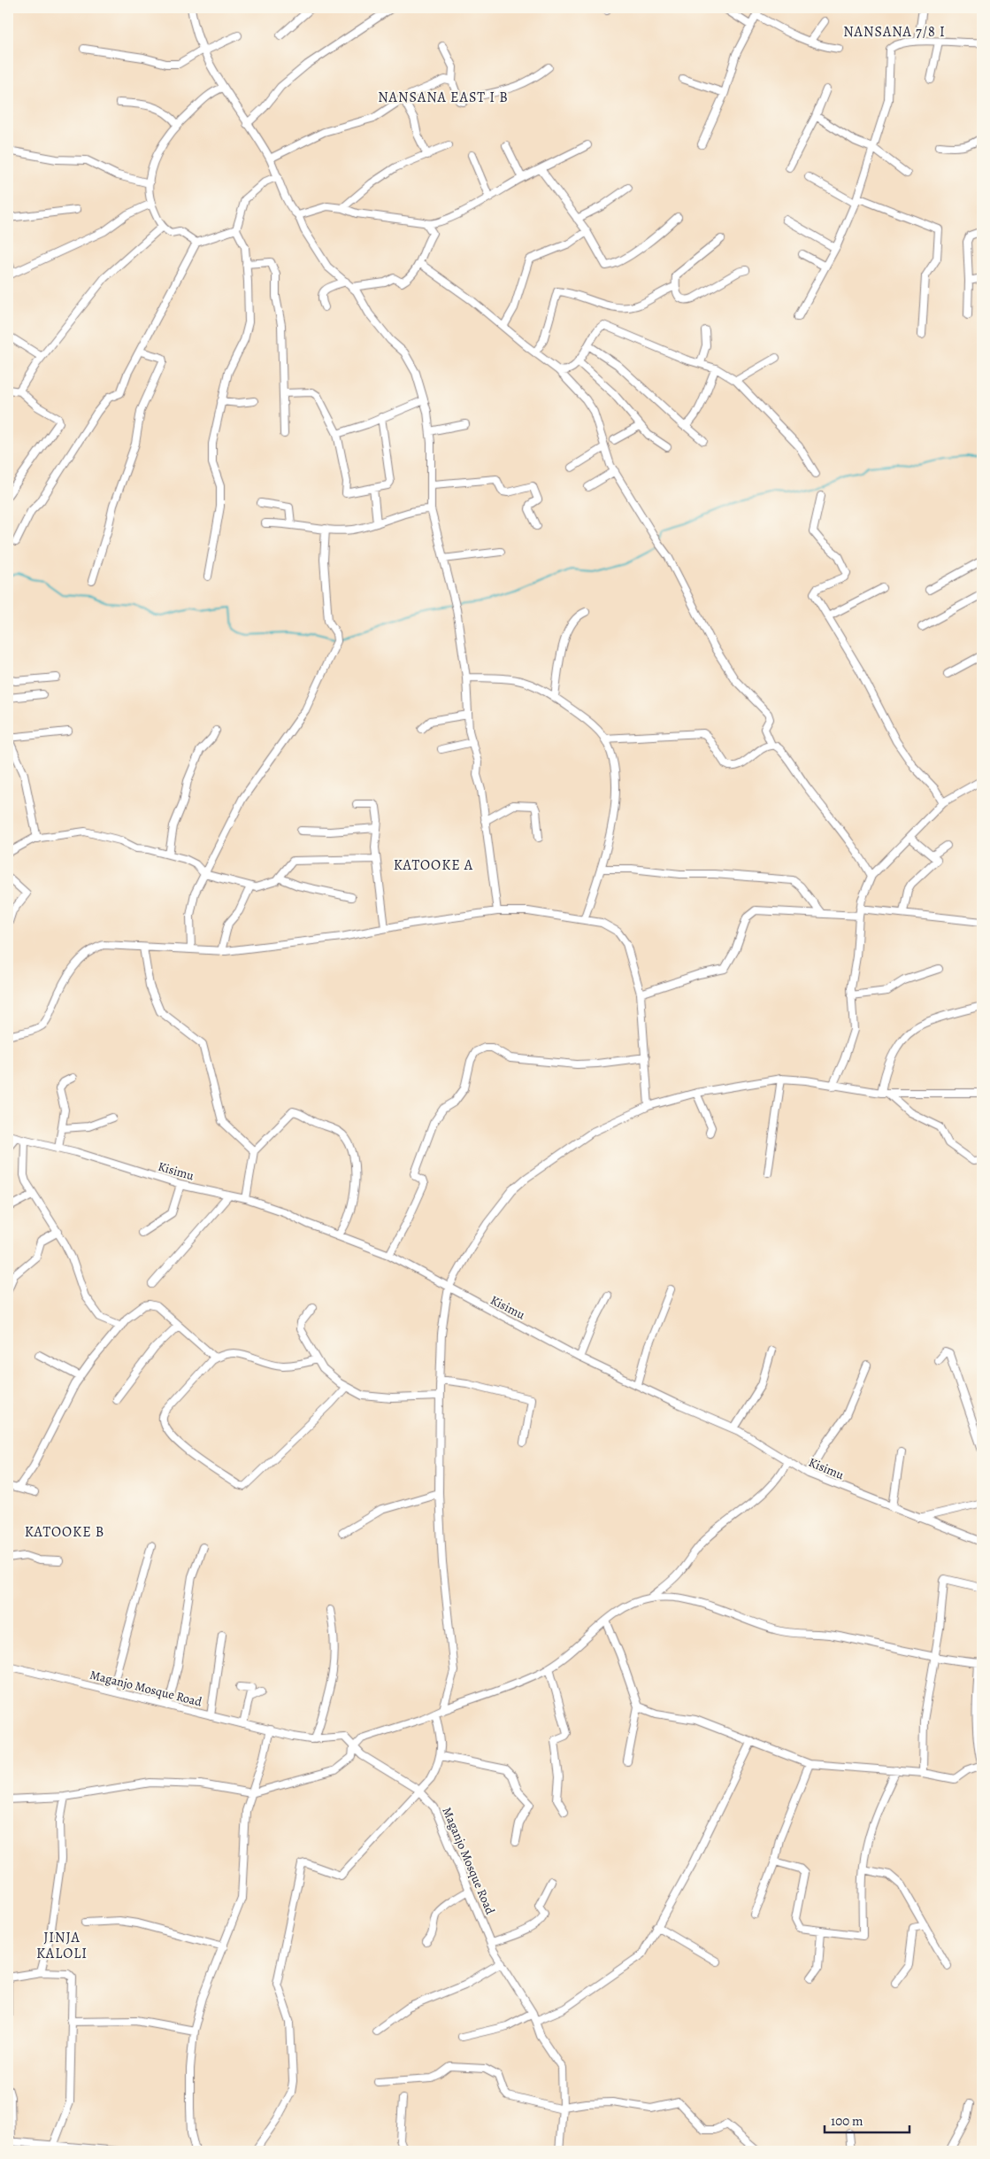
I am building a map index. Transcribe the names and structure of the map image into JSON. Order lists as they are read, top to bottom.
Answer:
{
  "streets": {
    "street": ["Kisimu", "Maganjo Mosque Road"]
  },
  "districts": [
    "NANSANA 7/8 I",
    "NANSANA EAST I B",
    "KATOOKE A",
    "KATOOKE B",
    "JINJA KALOLI"
  ],
  "scale_bar": "100 m"
}
